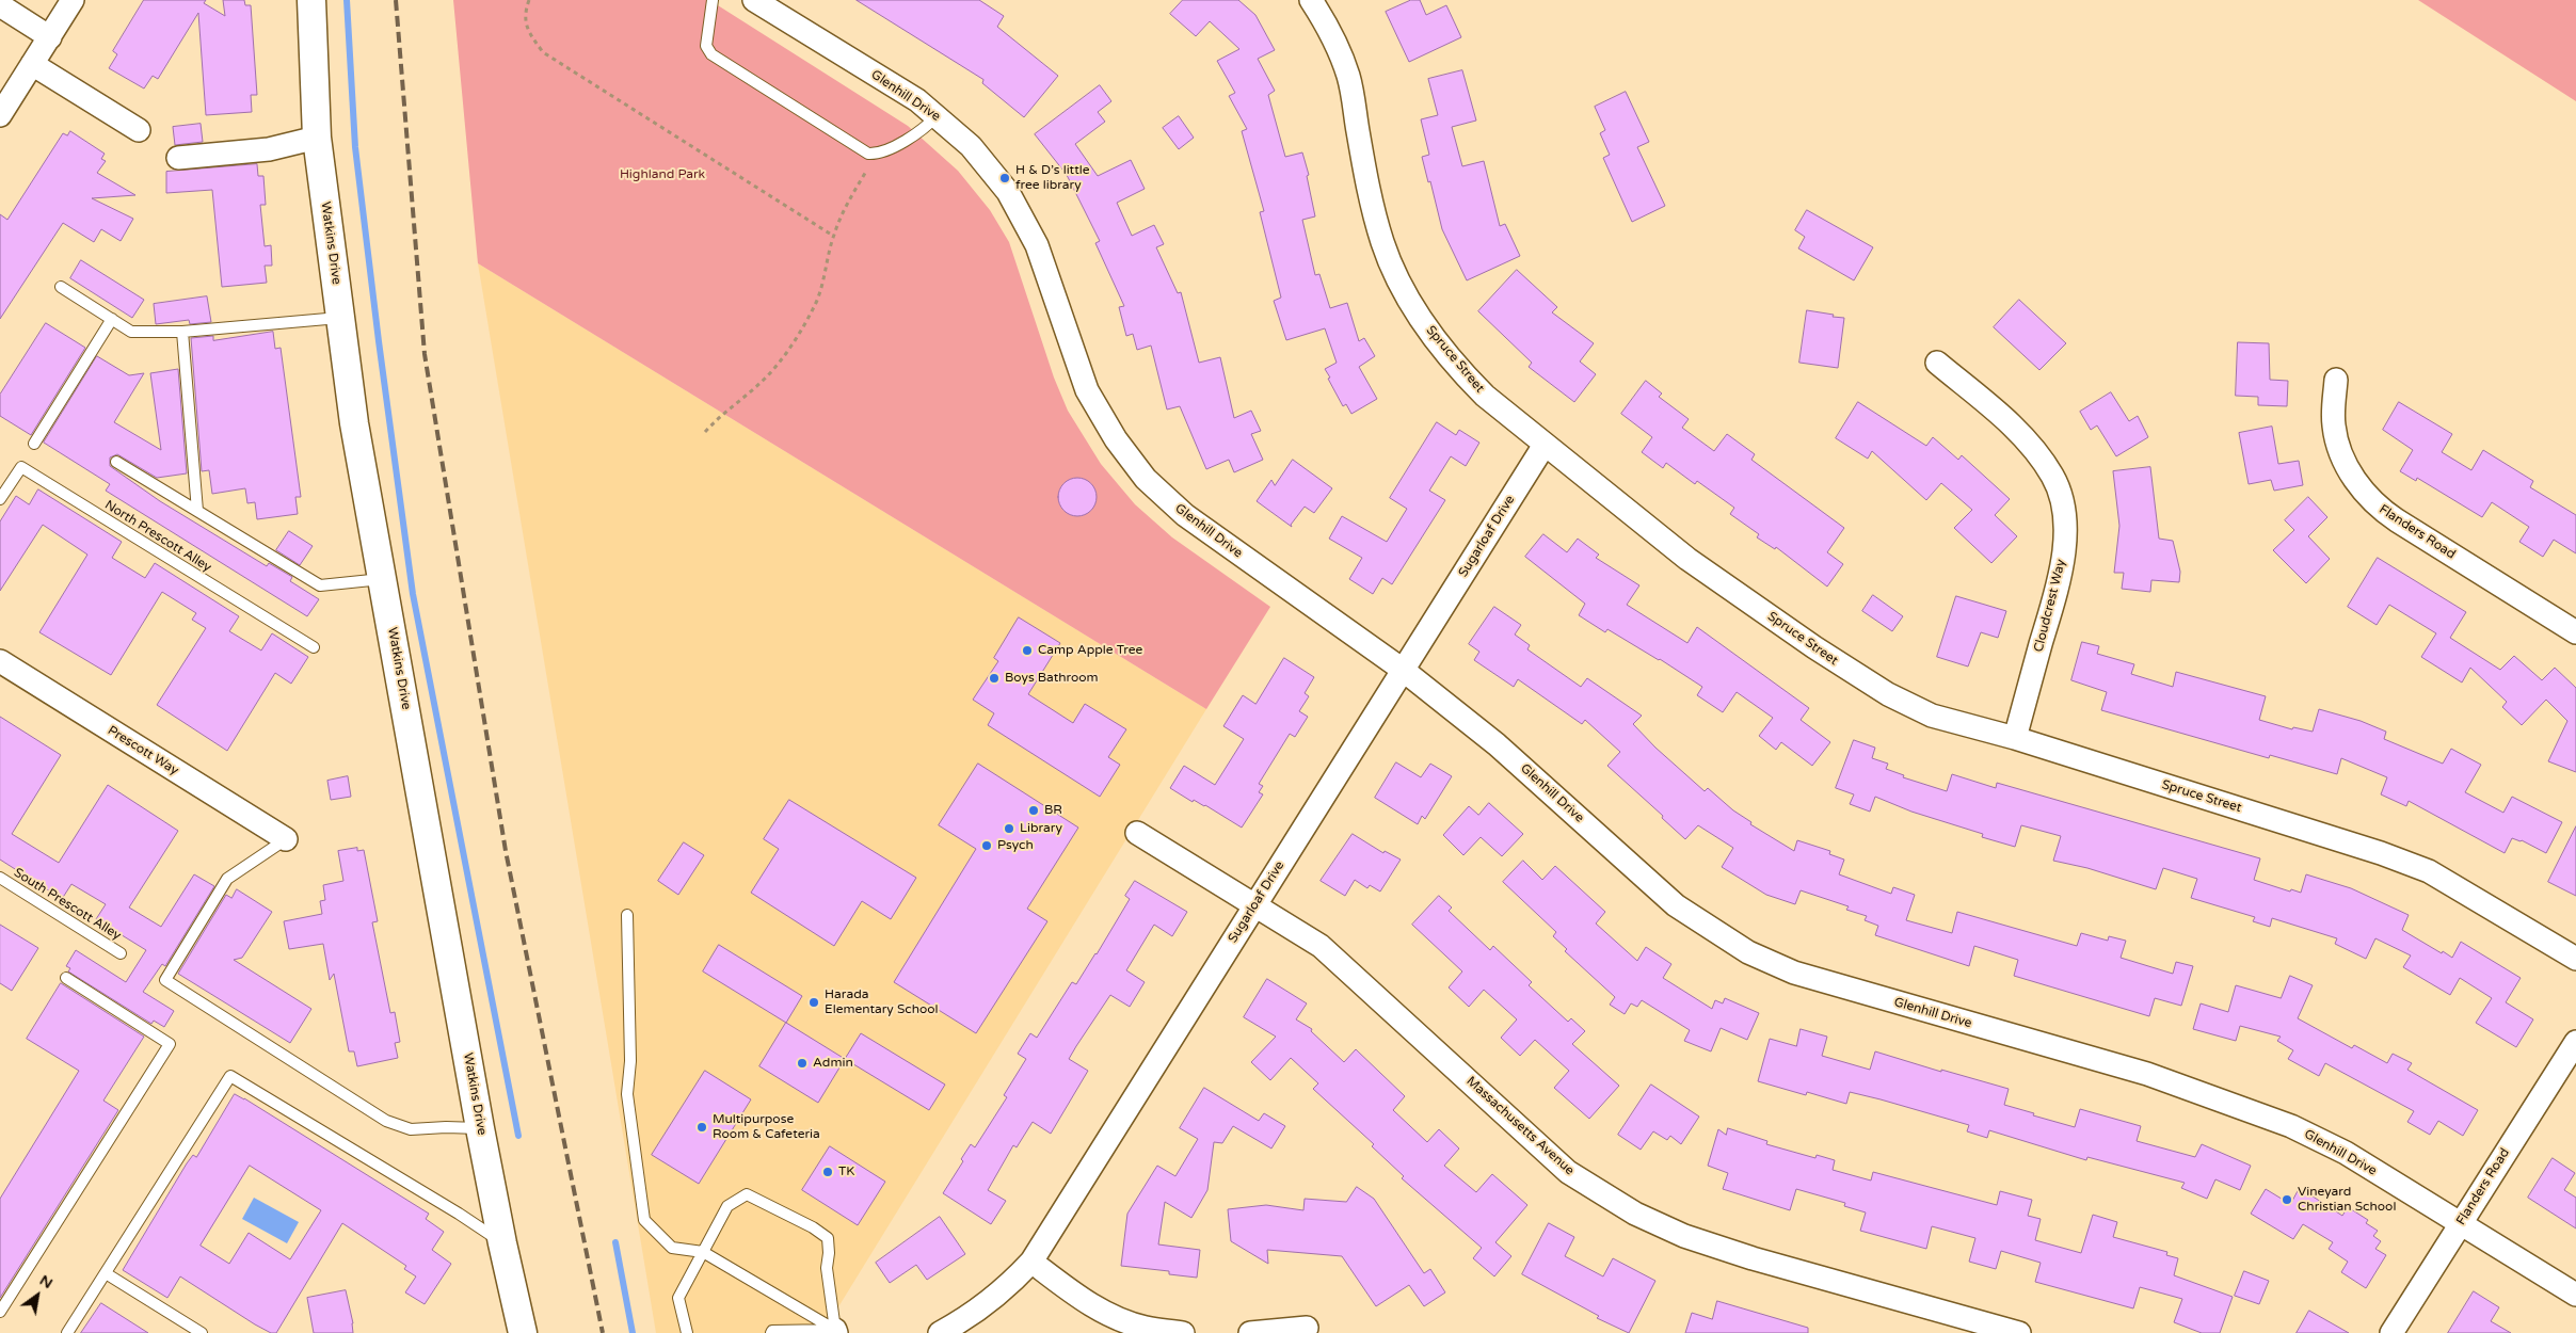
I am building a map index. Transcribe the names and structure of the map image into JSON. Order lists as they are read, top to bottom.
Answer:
{
  "streets": {
    "street": [
      "Glenhill Drive",
      "Watkins Drive",
      "Spruce Street",
      "Flanders Road",
      "Sugarloaf Drive",
      "Cloudcrest Way",
      "Prescott Way",
      "Massachusetts Avenue"
    ],
    "lane": ["North Prescott Alley", "South Prescott Alley"]
  },
  "crossings": [
    ["Glenhill Drive", "Flanders Road"],
    ["Glenhill Drive", "Sugarloaf Drive"],
    ["Spruce Street", "Sugarloaf Drive"],
    ["Spruce Street", "Cloudcrest Way"],
    ["Sugarloaf Drive", "Massachusetts Avenue"]
  ],
  "parks": ["Highland Park"],
  "places": [
    "H & D’s little free library",
    "Camp Apple Tree",
    "Boys Bathroom",
    "BR",
    "Library",
    "Psych",
    "Harada Elementary School",
    "Admin",
    "Multipurpose Room & Cafeteria",
    "TK",
    "Vineyard Christian School"
  ],
  "north": "top right"
}
